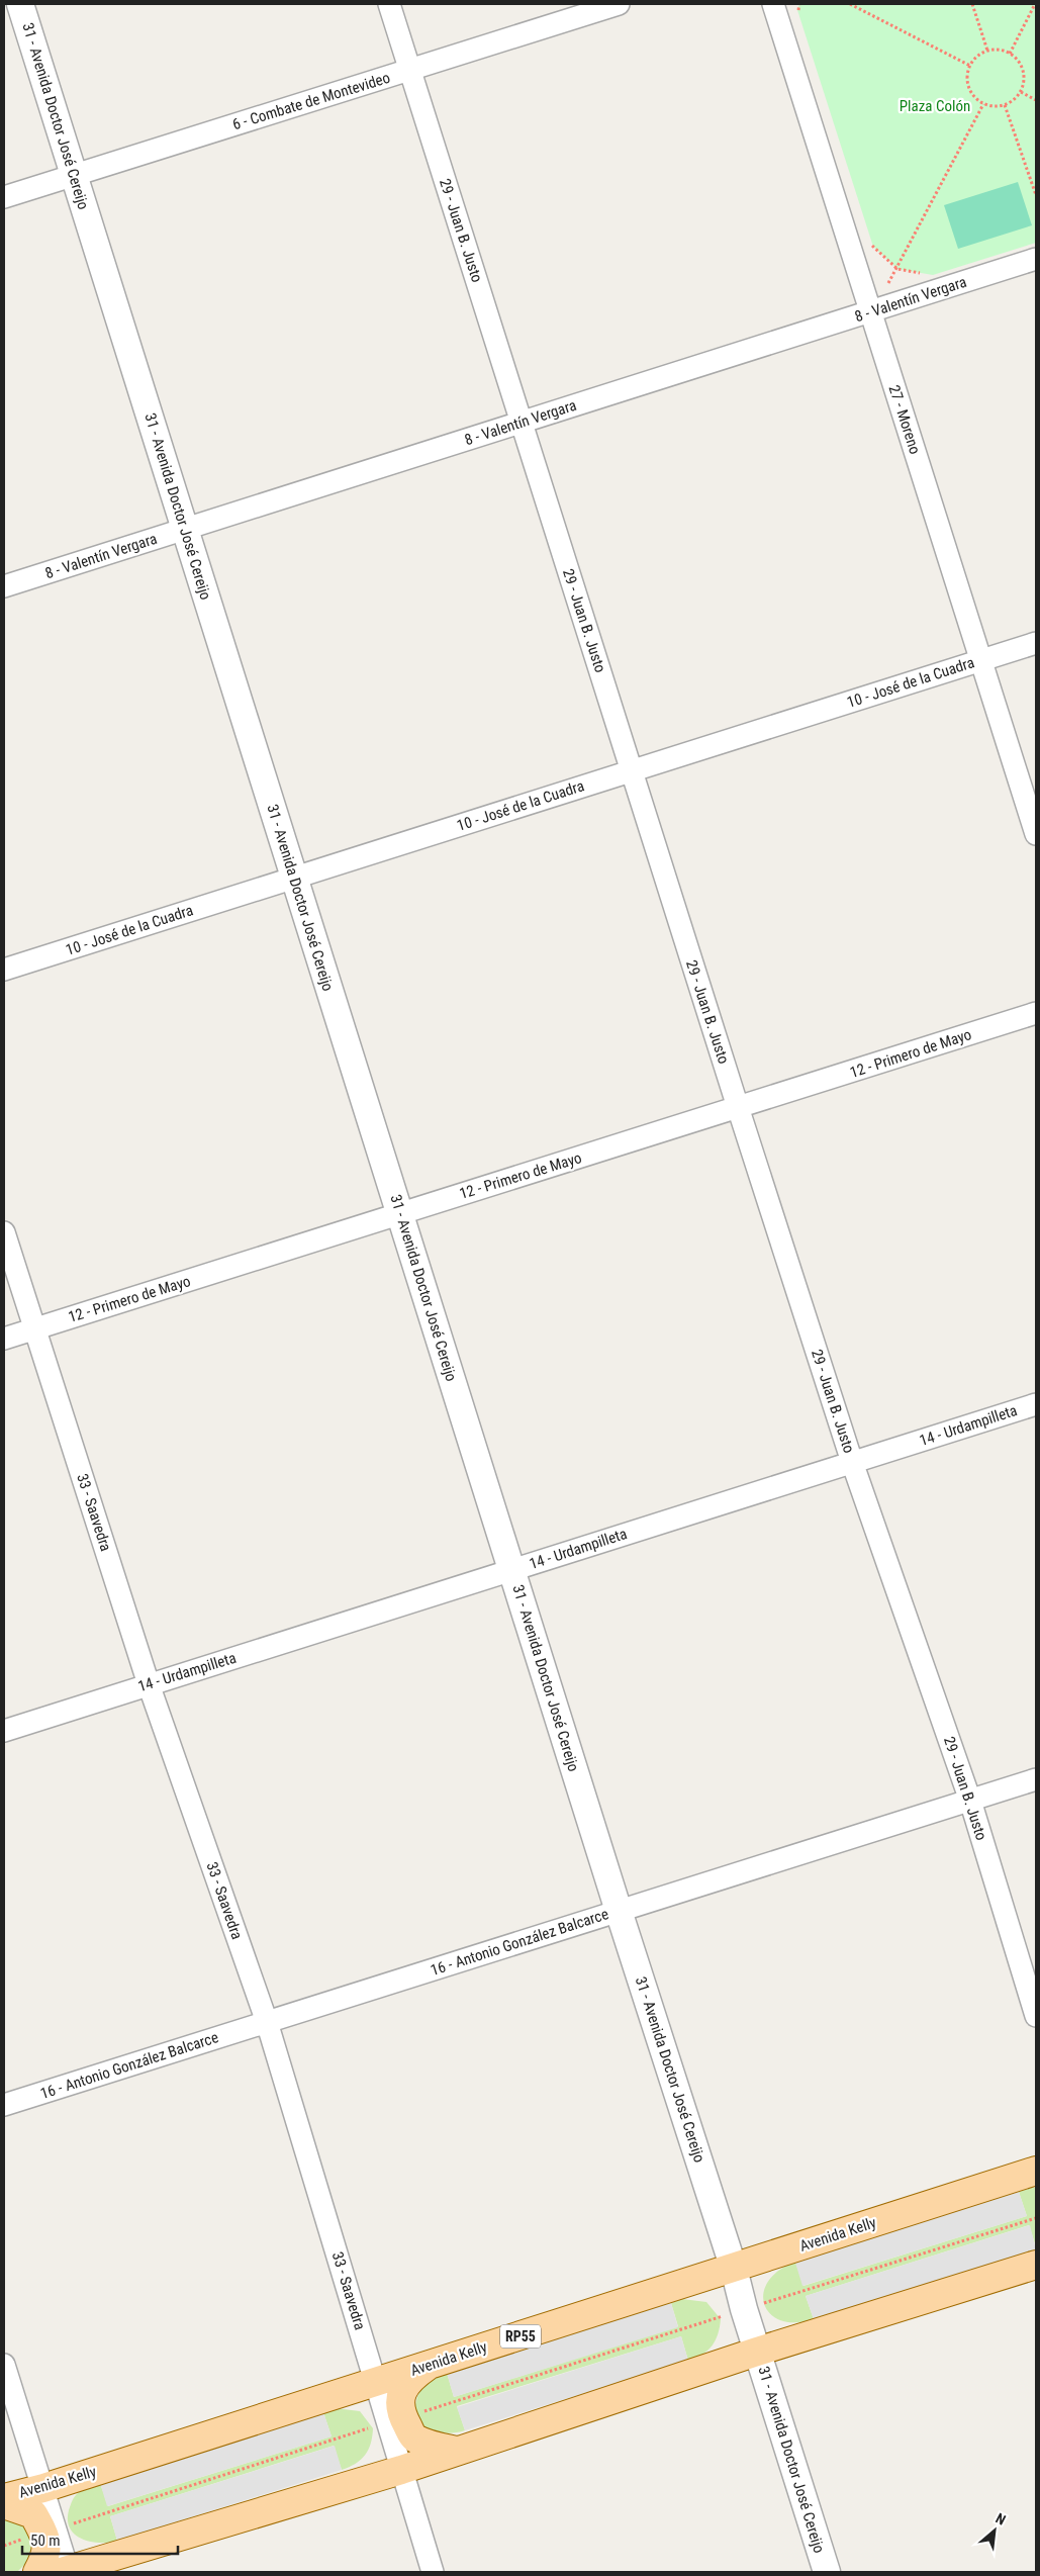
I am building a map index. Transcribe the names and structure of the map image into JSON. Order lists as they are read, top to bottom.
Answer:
{
  "streets": {
    "main road": ["Avenida Kelly", "RP55"],
    "street": [
      "6 - Combate de Montevideo",
      "31 - Avenida Doctor José Cereijo",
      "29 - Juan B. Justo",
      "8 - Valentín Vergara",
      "27 - Moreno",
      "10 - José de la Cuadra",
      "12 - Primero de Mayo",
      "14 - Urdampilleta",
      "33 - Saavedra",
      "16 - Antonio González Balcarce"
    ]
  },
  "crossings": [
    ["6 - Combate de Montevideo", "31 - Avenida Doctor José Cereijo"],
    ["6 - Combate de Montevideo", "29 - Juan B. Justo"],
    ["31 - Avenida Doctor José Cereijo", "8 - Valentín Vergara"],
    ["31 - Avenida Doctor José Cereijo", "10 - José de la Cuadra"],
    ["31 - Avenida Doctor José Cereijo", "12 - Primero de Mayo"],
    ["31 - Avenida Doctor José Cereijo", "14 - Urdampilleta"],
    ["31 - Avenida Doctor José Cereijo", "16 - Antonio González Balcarce"],
    ["31 - Avenida Doctor José Cereijo", "Avenida Kelly"],
    ["29 - Juan B. Justo", "8 - Valentín Vergara"],
    ["29 - Juan B. Justo", "10 - José de la Cuadra"],
    ["29 - Juan B. Justo", "12 - Primero de Mayo"],
    ["29 - Juan B. Justo", "14 - Urdampilleta"],
    ["29 - Juan B. Justo", "16 - Antonio González Balcarce"],
    ["8 - Valentín Vergara", "27 - Moreno"],
    ["27 - Moreno", "10 - José de la Cuadra"],
    ["12 - Primero de Mayo", "33 - Saavedra"],
    ["14 - Urdampilleta", "33 - Saavedra"],
    ["33 - Saavedra", "16 - Antonio González Balcarce"],
    ["33 - Saavedra", "Avenida Kelly"]
  ],
  "parks": ["Plaza Colón"],
  "scale_bar": "50 m",
  "north": "top right"
}
